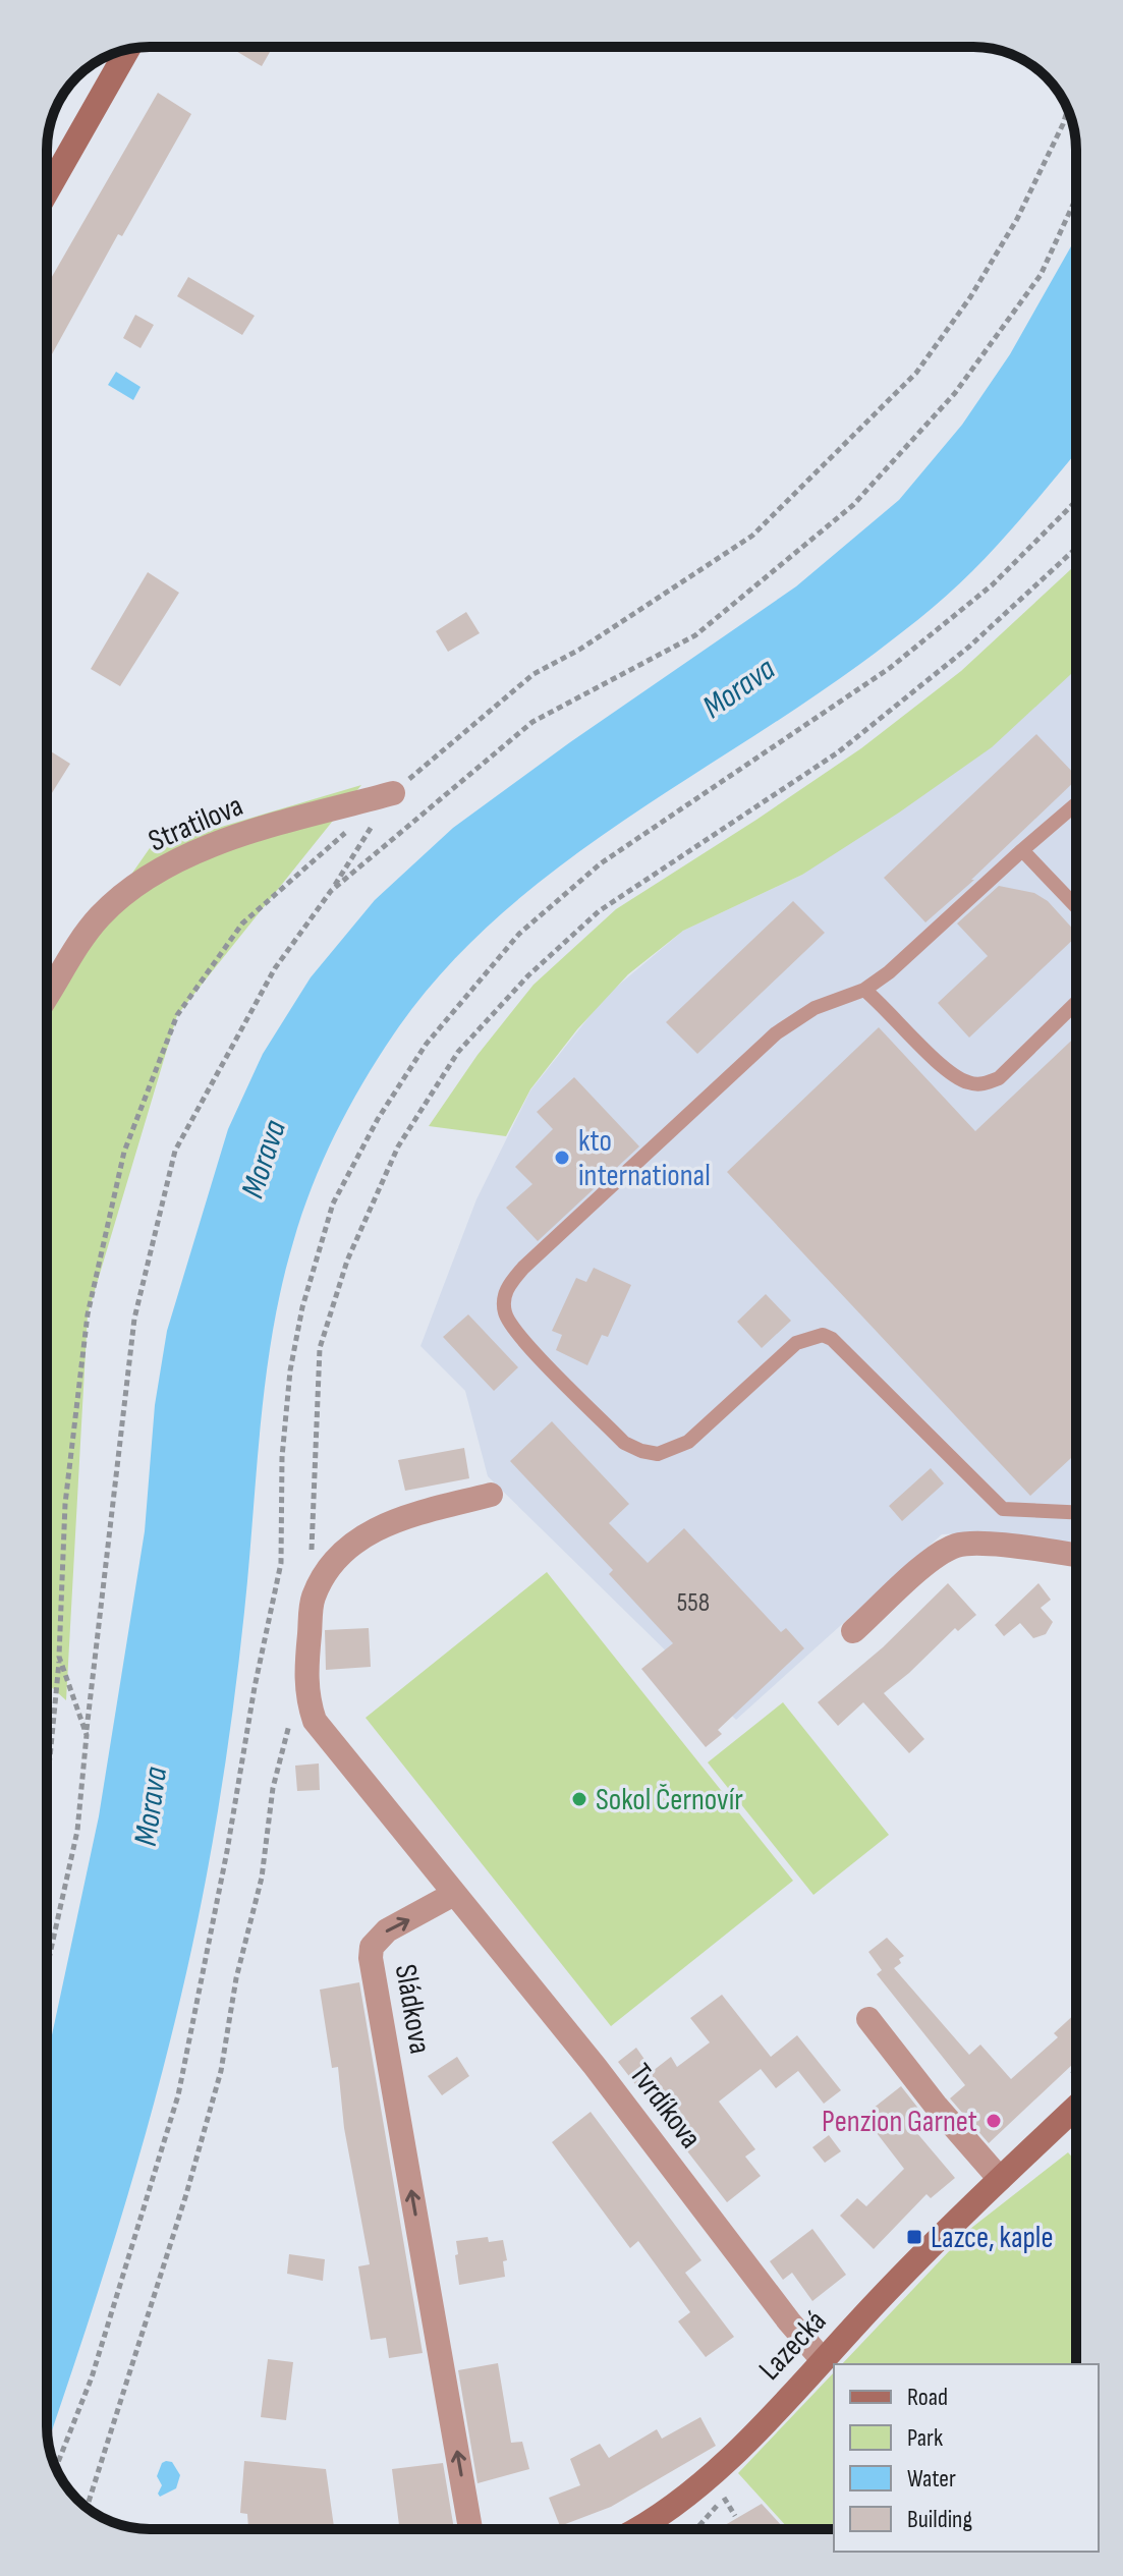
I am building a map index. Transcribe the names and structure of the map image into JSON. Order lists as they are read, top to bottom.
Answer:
{
  "streets": {
    "main road": ["Lazecká"],
    "street": ["Stratilova", "Sládkova", "Tvrdíkova"]
  },
  "crossings": [
    ["Sládkova", "Tvrdíkova"],
    ["Tvrdíkova", "Lazecká"]
  ],
  "one_way": ["Sládkova"],
  "water": ["Morava"],
  "places": {
    "other": ["kto international", "Sokol Černovír", "Penzion Garnet"],
    "transit": ["Lazce, kaple"]
  },
  "house_numbers": ["558"],
  "legend": [
    "Road",
    "Park",
    "Water",
    "Building"
  ]
}
